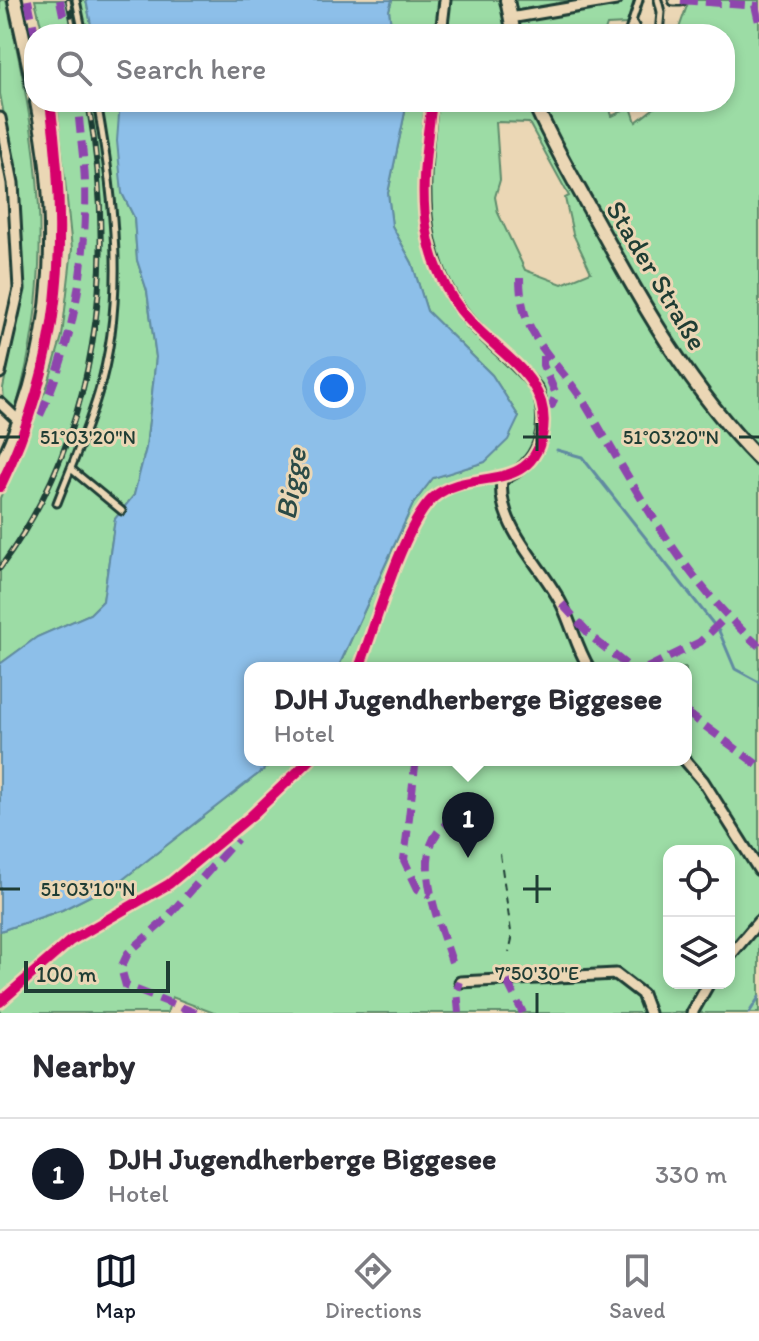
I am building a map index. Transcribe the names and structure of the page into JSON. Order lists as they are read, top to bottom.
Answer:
{
  "streets": {
    "main road": ["Stader Straße"]
  },
  "water": ["Bigge"],
  "scale_bar": "100 m",
  "page": {
    "search": "Search here",
    "popup": ["DJH Jugendherberge Biggesee", "Hotel"],
    "pins": "1",
    "scale": "100 m",
    "heading": "Nearby",
    "list": [
      {
        "mark": "1",
        "name": "DJH Jugendherberge Biggesee",
        "note": "Hotel",
        "value": "330 m"
      }
    ],
    "nav": ["Map", "Directions", "Saved"]
  },
  "coordinates": ["51°03'20\"N", "51°03'10\"N", "7°50'30\"E"]
}
